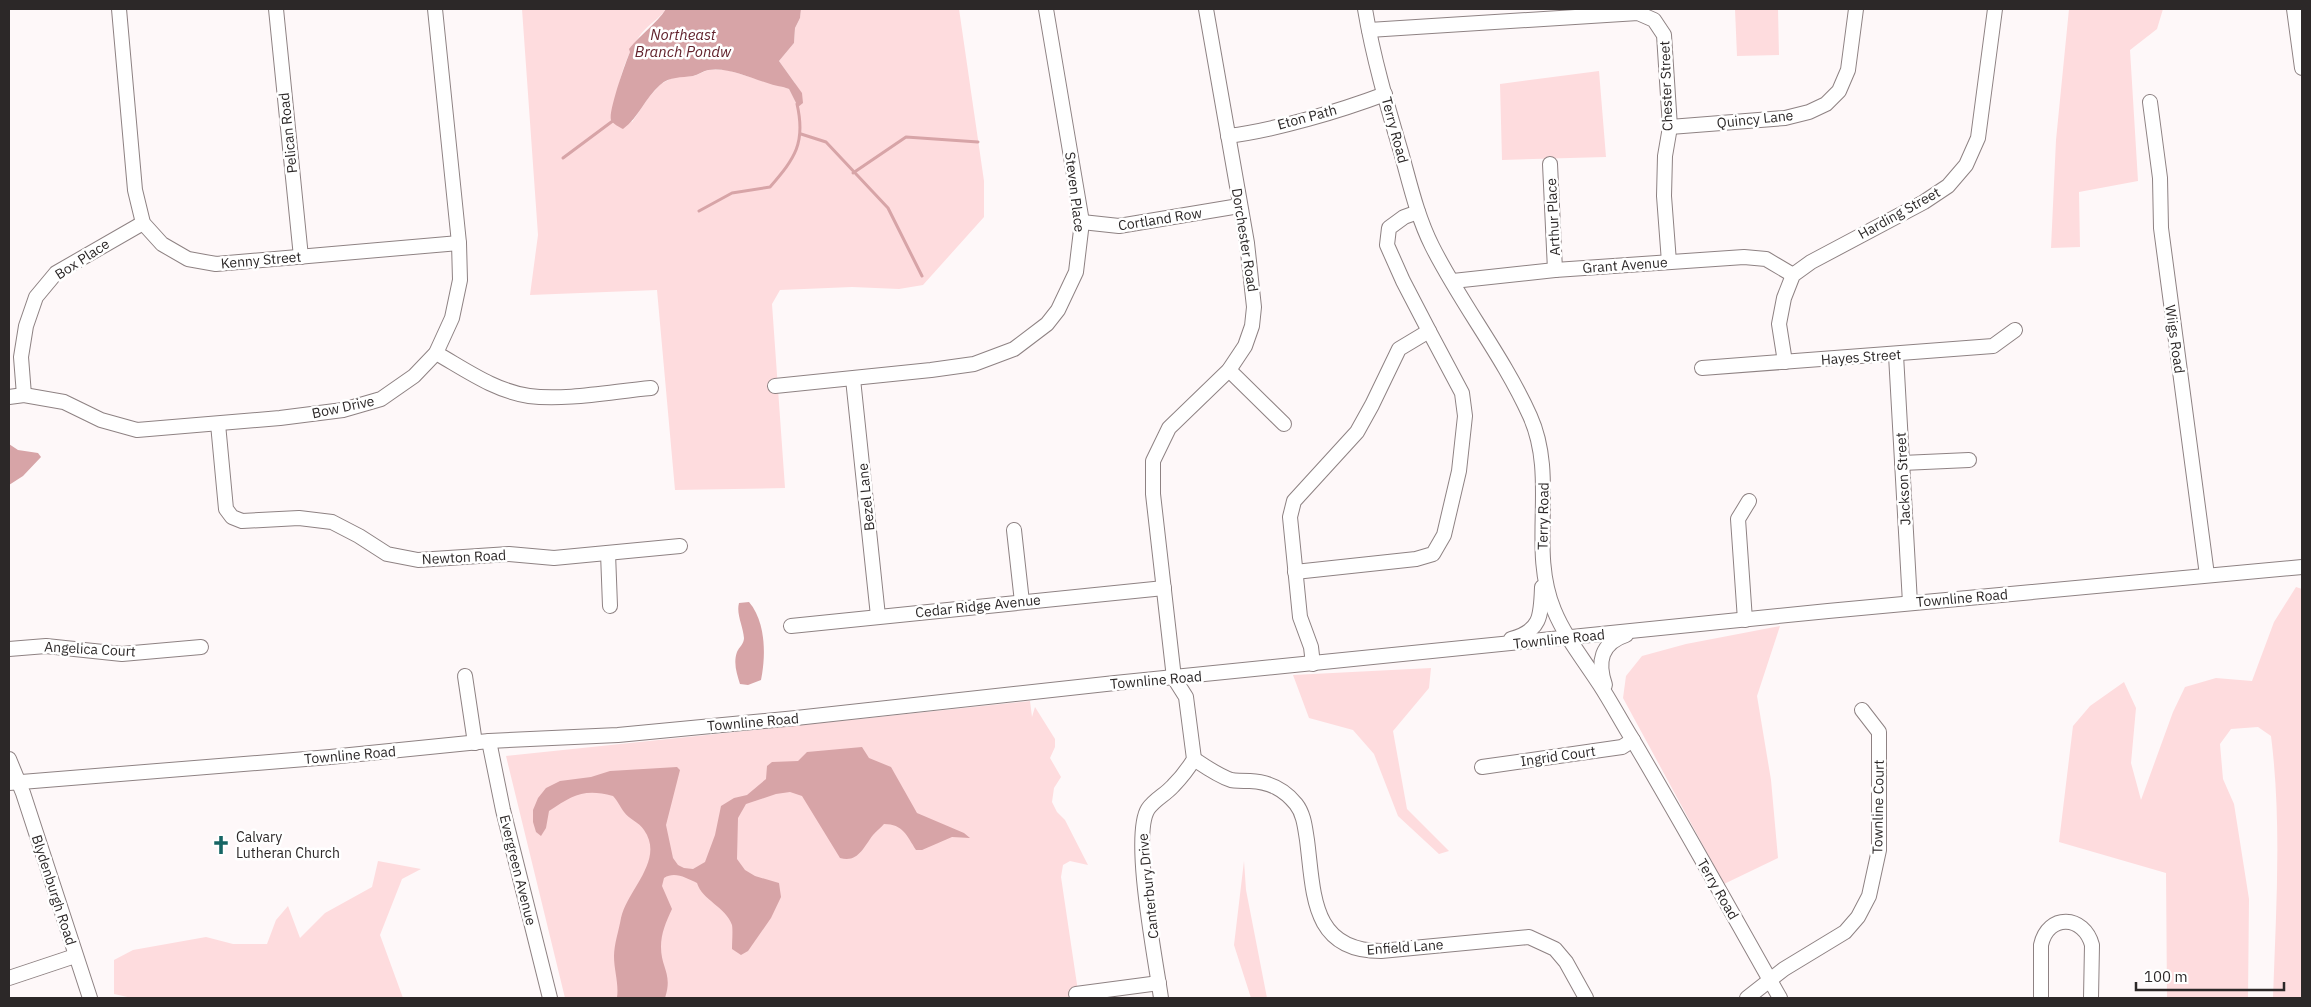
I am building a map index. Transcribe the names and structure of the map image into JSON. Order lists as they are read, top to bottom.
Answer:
{
  "streets": {
    "street": [
      "Chester Street",
      "Eton Path",
      "Quincy Lane",
      "Terry Road",
      "Pelican Road",
      "Steven Place",
      "Harding Street",
      "Arthur Place",
      "Cortland Row",
      "Dorchester Road",
      "Box Place",
      "Kenny Street",
      "Grant Avenue",
      "Wiigs Road",
      "Hayes Street",
      "Bow Drive",
      "Jackson Street",
      "Bezel Lane",
      "Newton Road",
      "Townline Road",
      "Cedar Ridge Avenue",
      "Angelica Court",
      "Ingrid Court",
      "Townline Court",
      "Evergreen Avenue",
      "Canterbury Drive",
      "Blydenburgh Road",
      "Enfield Lane"
    ]
  },
  "crossings": [
    ["Chester Street", "Quincy Lane"],
    ["Chester Street", "Terry Road"],
    ["Chester Street", "Grant Avenue"],
    ["Eton Path", "Terry Road"],
    ["Eton Path", "Dorchester Road"],
    ["Terry Road", "Grant Avenue"],
    ["Terry Road", "Townline Road"],
    ["Terry Road", "Ingrid Court"],
    ["Terry Road", "Townline Court"],
    ["Pelican Road", "Kenny Street"],
    ["Steven Place", "Cortland Row"],
    ["Steven Place", "Bezel Lane"],
    ["Harding Street", "Grant Avenue"],
    ["Arthur Place", "Grant Avenue"],
    ["Cortland Row", "Dorchester Road"],
    ["Dorchester Road", "Townline Road"],
    ["Dorchester Road", "Cedar Ridge Avenue"],
    ["Box Place", "Kenny Street"],
    ["Box Place", "Bow Drive"],
    ["Kenny Street", "Bow Drive"],
    ["Wiigs Road", "Townline Road"],
    ["Hayes Street", "Jackson Street"],
    ["Bow Drive", "Newton Road"],
    ["Jackson Street", "Townline Road"],
    ["Bezel Lane", "Cedar Ridge Avenue"],
    ["Townline Road", "Evergreen Avenue"],
    ["Townline Road", "Blydenburgh Road"],
    ["Canterbury Drive", "Enfield Lane"]
  ],
  "water": ["Northeast Branch Pondw"],
  "places": {
    "church": ["Calvary Lutheran Church"]
  },
  "scale_bar": "100 m"
}
